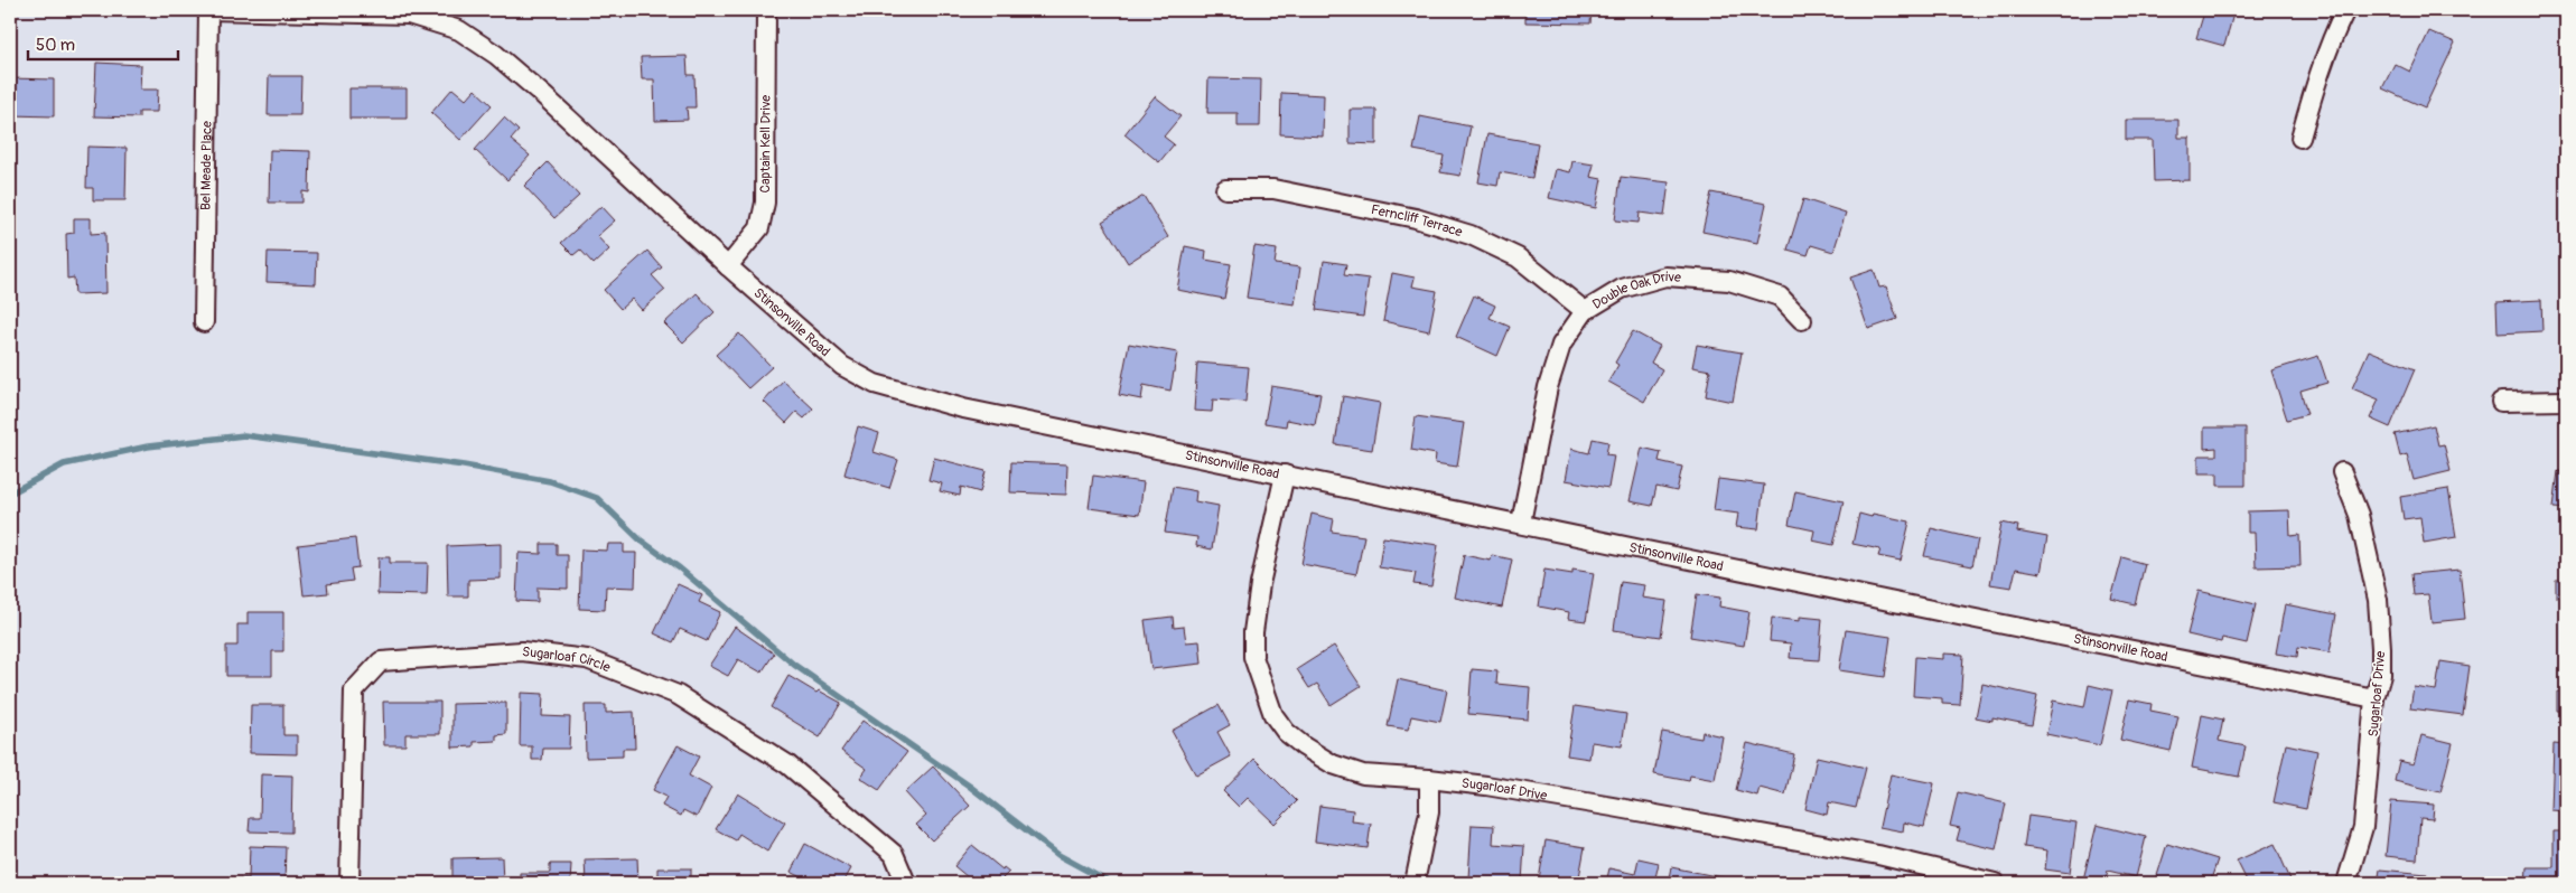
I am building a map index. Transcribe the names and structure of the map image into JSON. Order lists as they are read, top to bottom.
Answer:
{
  "streets": {
    "street": [
      "Captain Kell Drive",
      "Bel Meade Place",
      "Ferncliff Terrace",
      "Double Oak Drive",
      "Stinsonville Road",
      "Sugarloaf Circle",
      "Sugarloaf Drive"
    ]
  },
  "crossings": [
    ["Captain Kell Drive", "Stinsonville Road"],
    ["Bel Meade Place", "Stinsonville Road"],
    ["Ferncliff Terrace", "Double Oak Drive"],
    ["Double Oak Drive", "Stinsonville Road"],
    ["Stinsonville Road", "Sugarloaf Drive"]
  ],
  "scale_bar": "50 m"
}
